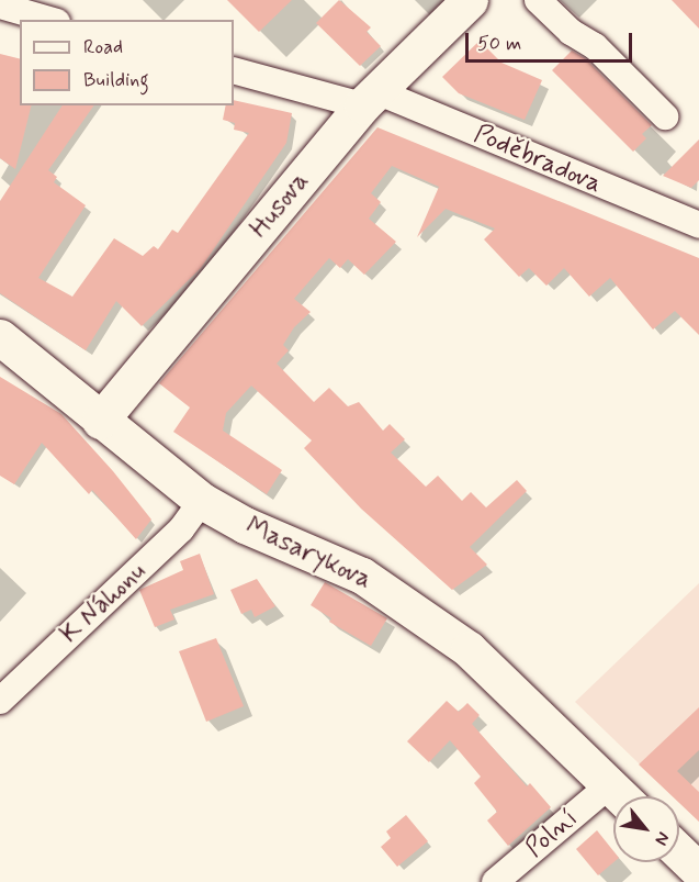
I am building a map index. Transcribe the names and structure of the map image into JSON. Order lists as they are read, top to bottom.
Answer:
{
  "streets": {
    "street": [
      "Poděbradova",
      "Husova",
      "Masarykova",
      "K Náhonu",
      "Polní"
    ]
  },
  "crossings": [
    ["Poděbradova", "Husova"],
    ["Husova", "Masarykova"],
    ["Masarykova", "K Náhonu"],
    ["Masarykova", "Polní"]
  ],
  "legend": ["Road", "Building"],
  "scale_bar": "50 m",
  "north": "bottom right"
}
